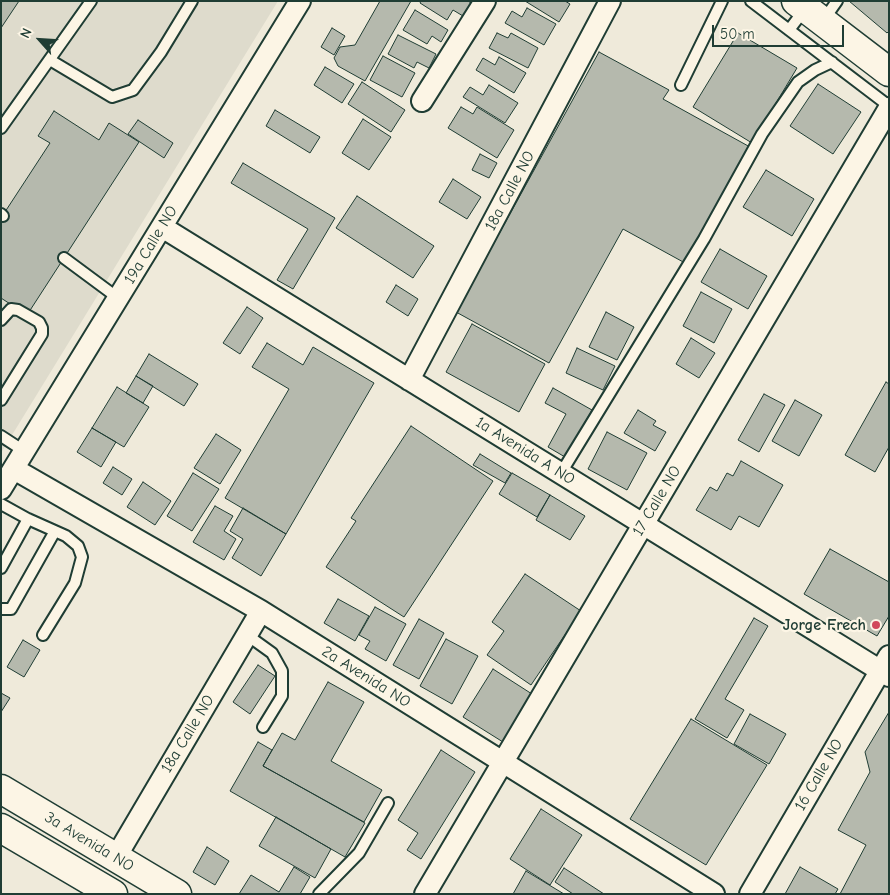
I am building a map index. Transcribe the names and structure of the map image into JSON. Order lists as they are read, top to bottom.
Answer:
{
  "streets": {
    "street": [
      "18a Calle NO",
      "19a Calle NO",
      "1a Avenida A NO",
      "17 Calle NO",
      "2a Avenida NO",
      "16 Calle NO",
      "3a Avenida NO"
    ]
  },
  "crossings": [
    ["18a Calle NO", "1a Avenida A NO"],
    ["18a Calle NO", "2a Avenida NO"],
    ["18a Calle NO", "3a Avenida NO"],
    ["19a Calle NO", "1a Avenida A NO"],
    ["19a Calle NO", "2a Avenida NO"],
    ["1a Avenida A NO", "17 Calle NO"],
    ["1a Avenida A NO", "16 Calle NO"],
    ["17 Calle NO", "2a Avenida NO"]
  ],
  "places": ["Jorge Frech"],
  "scale_bar": "50 m",
  "north": "top left"
}
